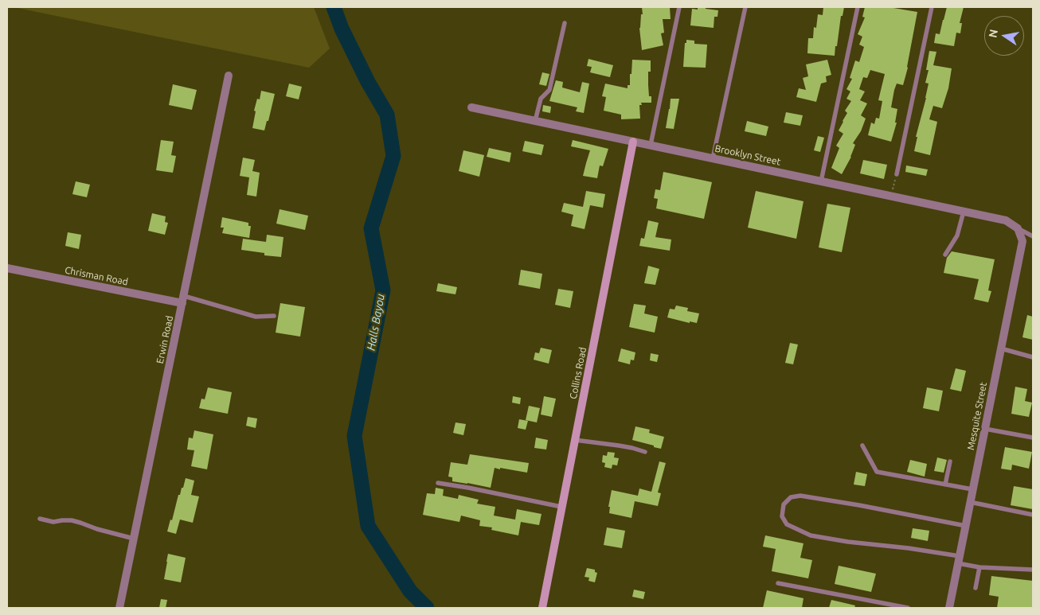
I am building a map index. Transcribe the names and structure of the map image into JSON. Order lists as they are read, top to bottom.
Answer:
{
  "streets": {
    "street": [
      "Brooklyn Street",
      "Chrisman Road",
      "Erwin Road",
      "Collins Road",
      "Mesquite Street"
    ]
  },
  "crossings": [
    ["Brooklyn Street", "Collins Road"],
    ["Brooklyn Street", "Mesquite Street"],
    ["Chrisman Road", "Erwin Road"]
  ],
  "water": ["Halls Bayou"],
  "north": "left"
}
